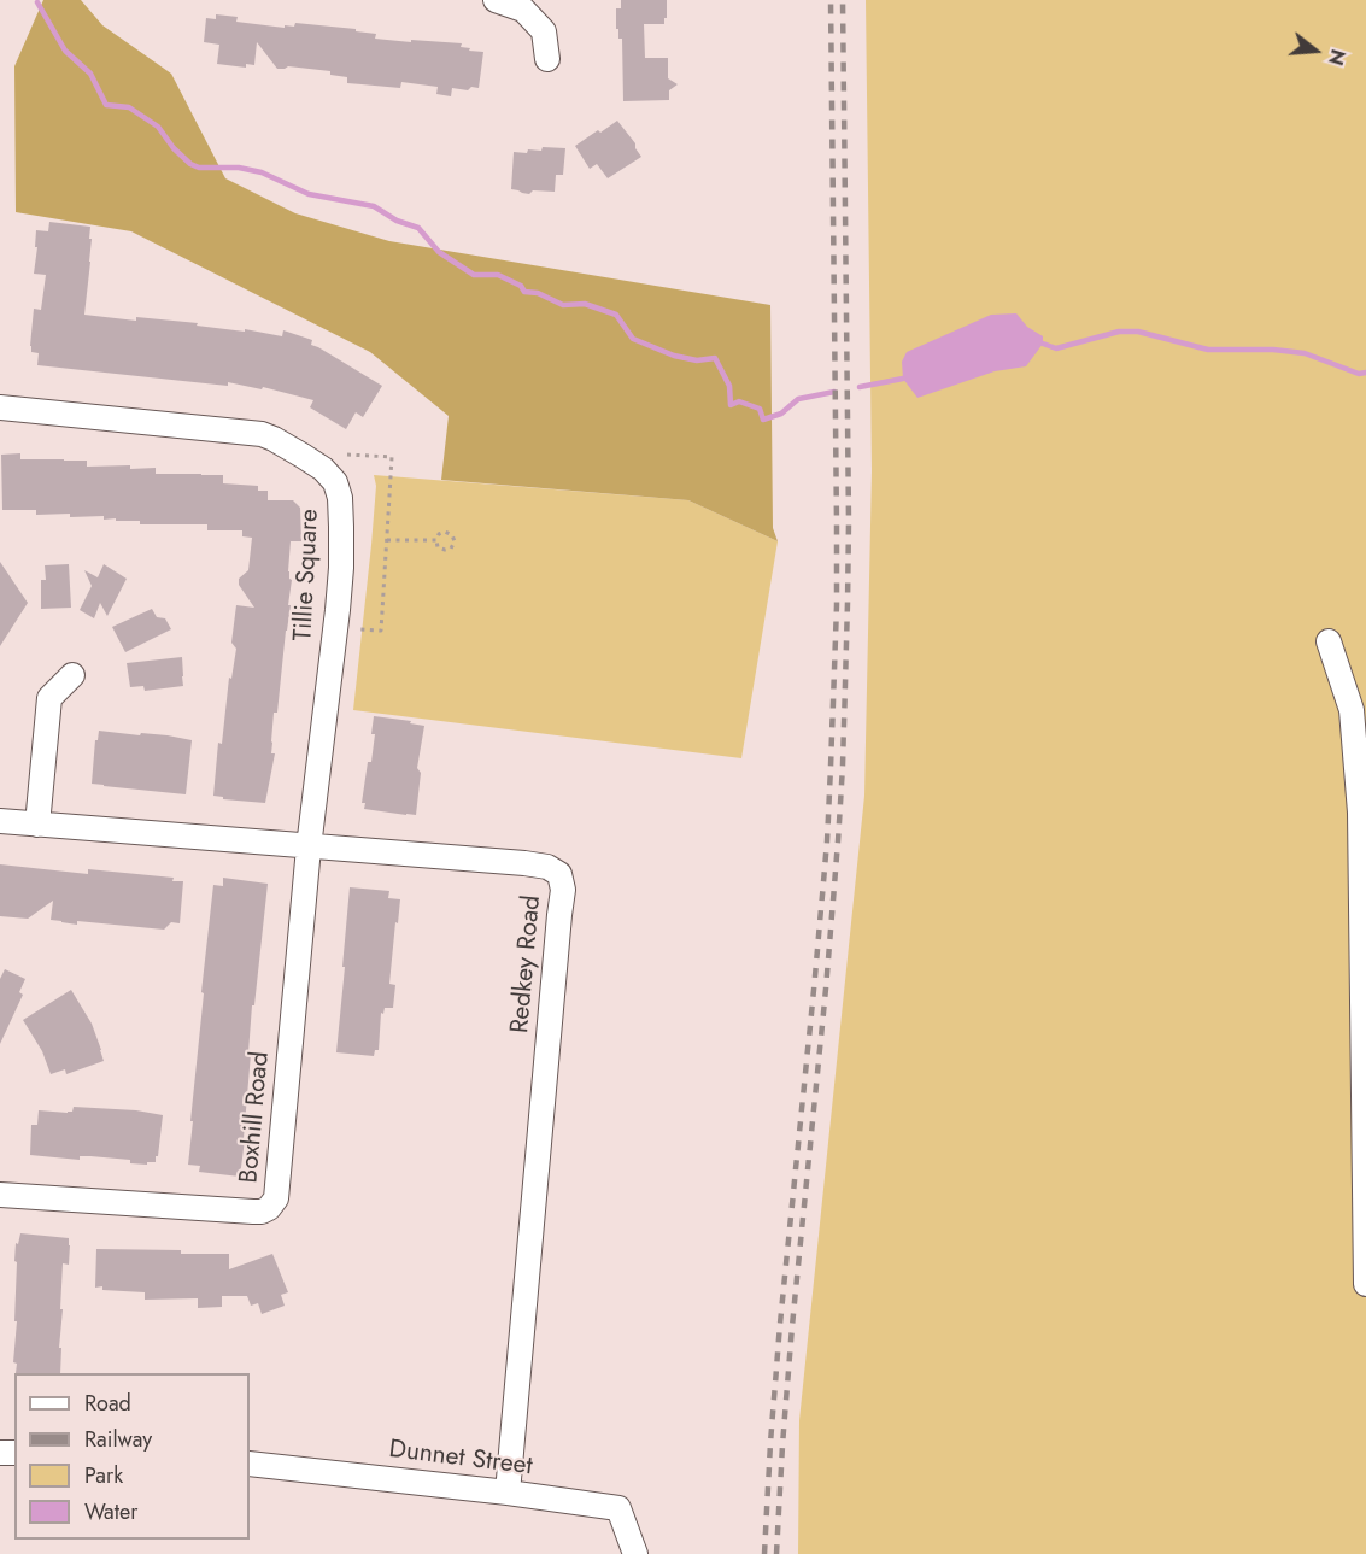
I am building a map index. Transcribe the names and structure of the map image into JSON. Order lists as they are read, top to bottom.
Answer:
{
  "streets": {
    "street": [
      "Tillie Square",
      "Redkey Road",
      "Boxhill Road",
      "Dunnet Street"
    ]
  },
  "crossings": [
    ["Tillie Square", "Redkey Road"],
    ["Tillie Square", "Boxhill Road"],
    ["Redkey Road", "Boxhill Road"],
    ["Redkey Road", "Dunnet Street"]
  ],
  "legend": [
    "Road",
    "Railway",
    "Park",
    "Water"
  ],
  "north": "right"
}
